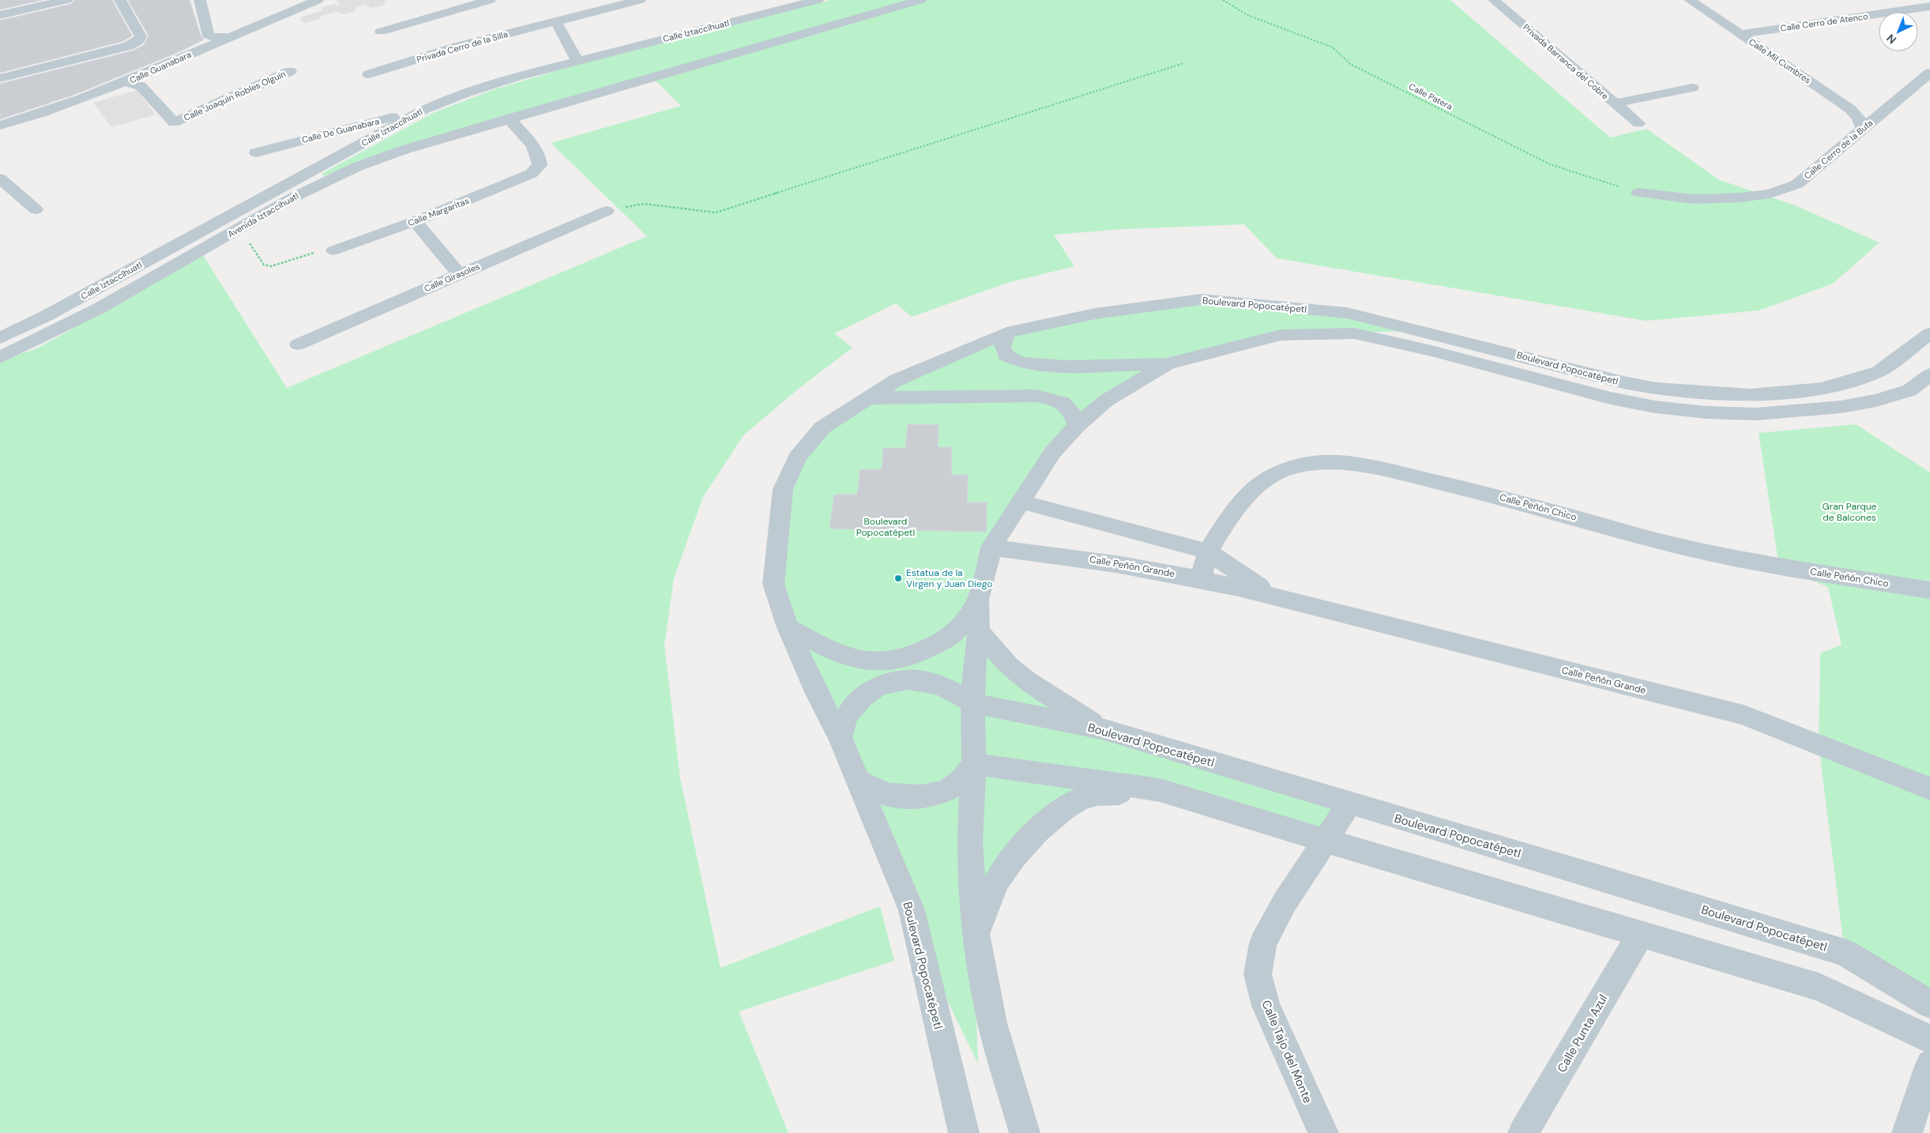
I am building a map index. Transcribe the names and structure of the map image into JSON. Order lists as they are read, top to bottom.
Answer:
{
  "streets": {
    "street": [
      "Calle Cerro de Atenco",
      "Calle Iztaccíhuatl",
      "Privada Cerro de la Silla",
      "Calle Mil Cumbres",
      "Privada Barranca del Cobre",
      "Calle Guanabara",
      "Calle Joaquín Robles Olguín",
      "Calle De Guanabara",
      "Calle Cerro de la Bufa",
      "Calle Margaritas",
      "Avenida Iztaccíhuatl",
      "Calle Girasoles",
      "Boulevard Popocatépetl",
      "Calle Peñón Chico",
      "Calle Peñón Grande",
      "Calle Punta Azul",
      "Calle Tajo del Monte"
    ],
    "path": ["Calle Patera"]
  },
  "crossings": [
    ["Calle Cerro de Atenco", "Calle Mil Cumbres"],
    ["Calle Iztaccíhuatl", "Calle De Guanabara"],
    ["Calle Mil Cumbres", "Calle Cerro de la Bufa"],
    ["Calle Guanabara", "Calle Joaquín Robles Olguín"],
    ["Calle Patera", "Calle Cerro de la Bufa"],
    ["Calle Margaritas", "Avenida Iztaccíhuatl"],
    ["Boulevard Popocatépetl", "Calle Peñón Grande"],
    ["Boulevard Popocatépetl", "Calle Tajo del Monte"],
    ["Calle Peñón Chico", "Calle Peñón Grande"]
  ],
  "parks": ["Gran Parque de Balcones", "Boulevard Popocatépetl"],
  "places": ["Estatua de la Virgen y Juan Diego"],
  "north": "bottom left"
}
